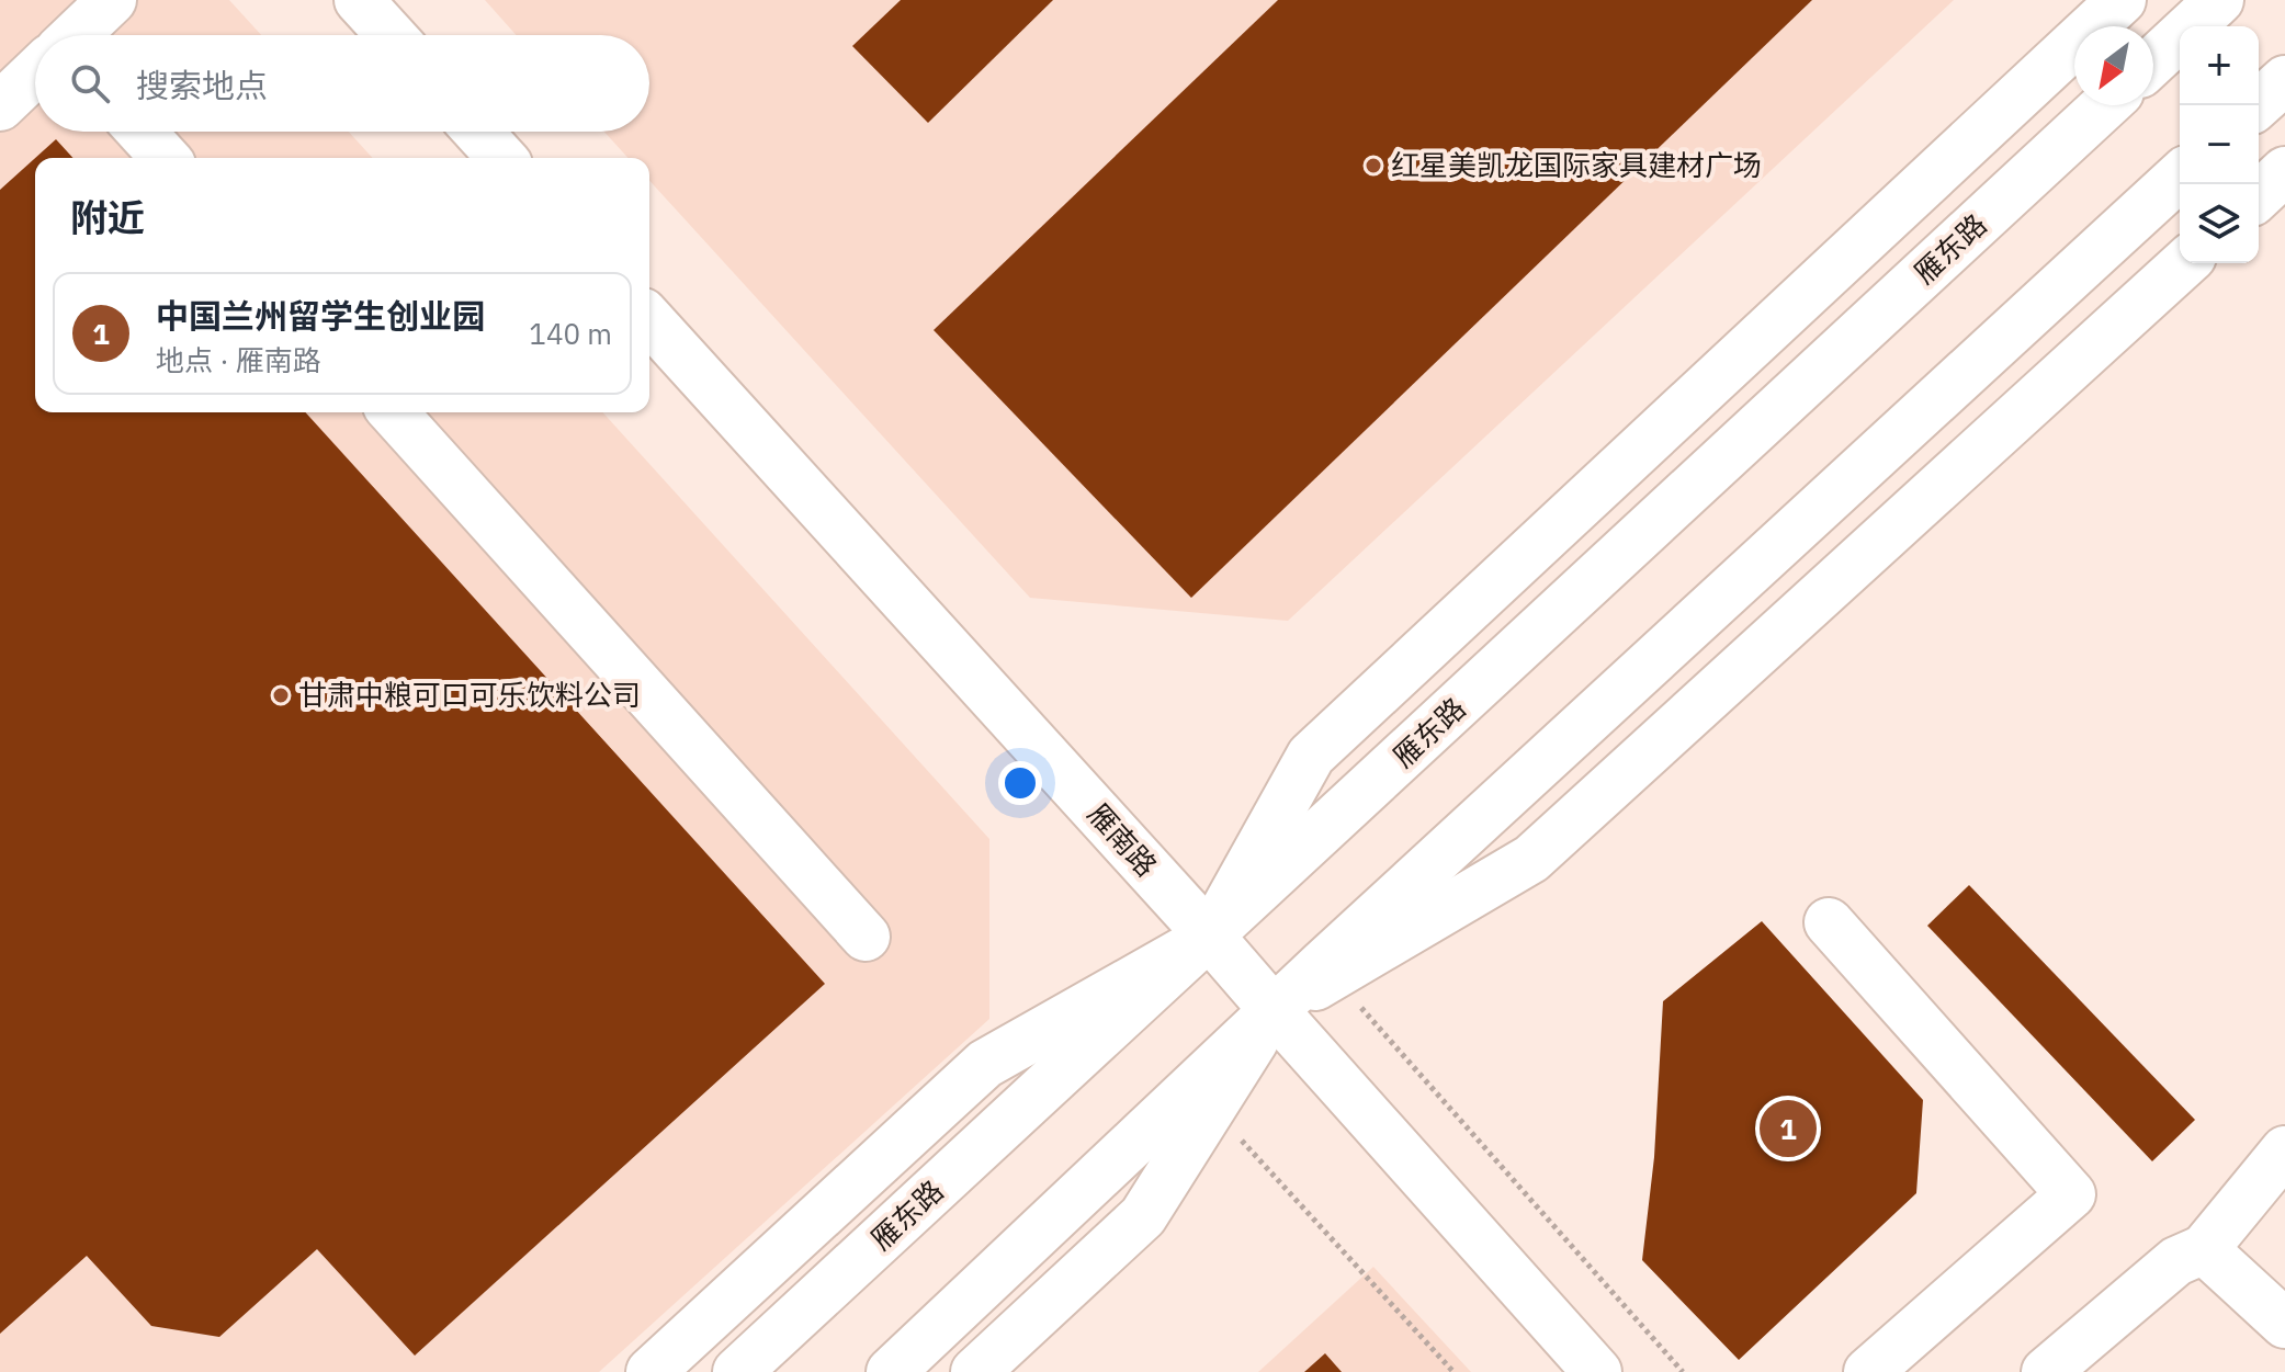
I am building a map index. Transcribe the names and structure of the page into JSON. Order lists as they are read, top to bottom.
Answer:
{
  "streets": {
    "main road": ["雁东路", "雁南路"]
  },
  "crossings": [
    ["雁东路", "雁南路"]
  ],
  "places": ["红星美凯龙国际家具建材广场", "甘肃中粮可口可乐饮料公司"],
  "north": "bottom left",
  "page": {
    "map_buttons": ["+", "−"],
    "search": "搜索地点",
    "heading": "附近",
    "list": [
      {
        "mark": "1",
        "name": "中国兰州留学生创业园",
        "note": "地点 · 雁南路",
        "value": "140 m"
      }
    ],
    "pins": "1"
  }
}
